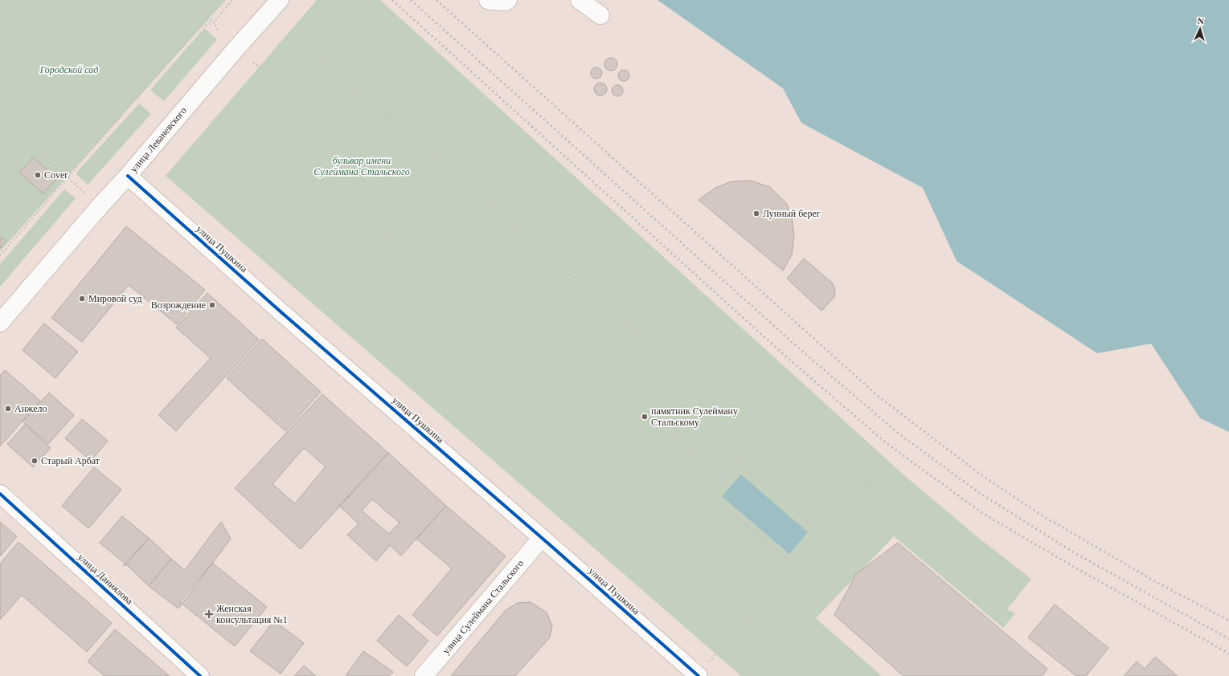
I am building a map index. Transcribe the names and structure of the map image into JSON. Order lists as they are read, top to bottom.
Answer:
{
  "streets": {
    "street": [
      "улица Леваневского",
      "улица Пушкина",
      "улица Даниялова",
      "улица Сулеймана Стальского"
    ]
  },
  "crossings": [
    ["улица Леваневского", "улица Пушкина"],
    ["улица Пушкина", "улица Сулеймана Стальского"]
  ],
  "parks": ["Городской сад", "бульвар имени Сулеймана Стальского"],
  "places": {
    "other": [
      "Cover",
      "Лунный берег",
      "Мировой суд",
      "Возрождение",
      "Анжело",
      "памятник Сулейману Стальскому",
      "Старый Арбат"
    ],
    "health": ["Женская консультация №1"]
  },
  "north": "top"
}
